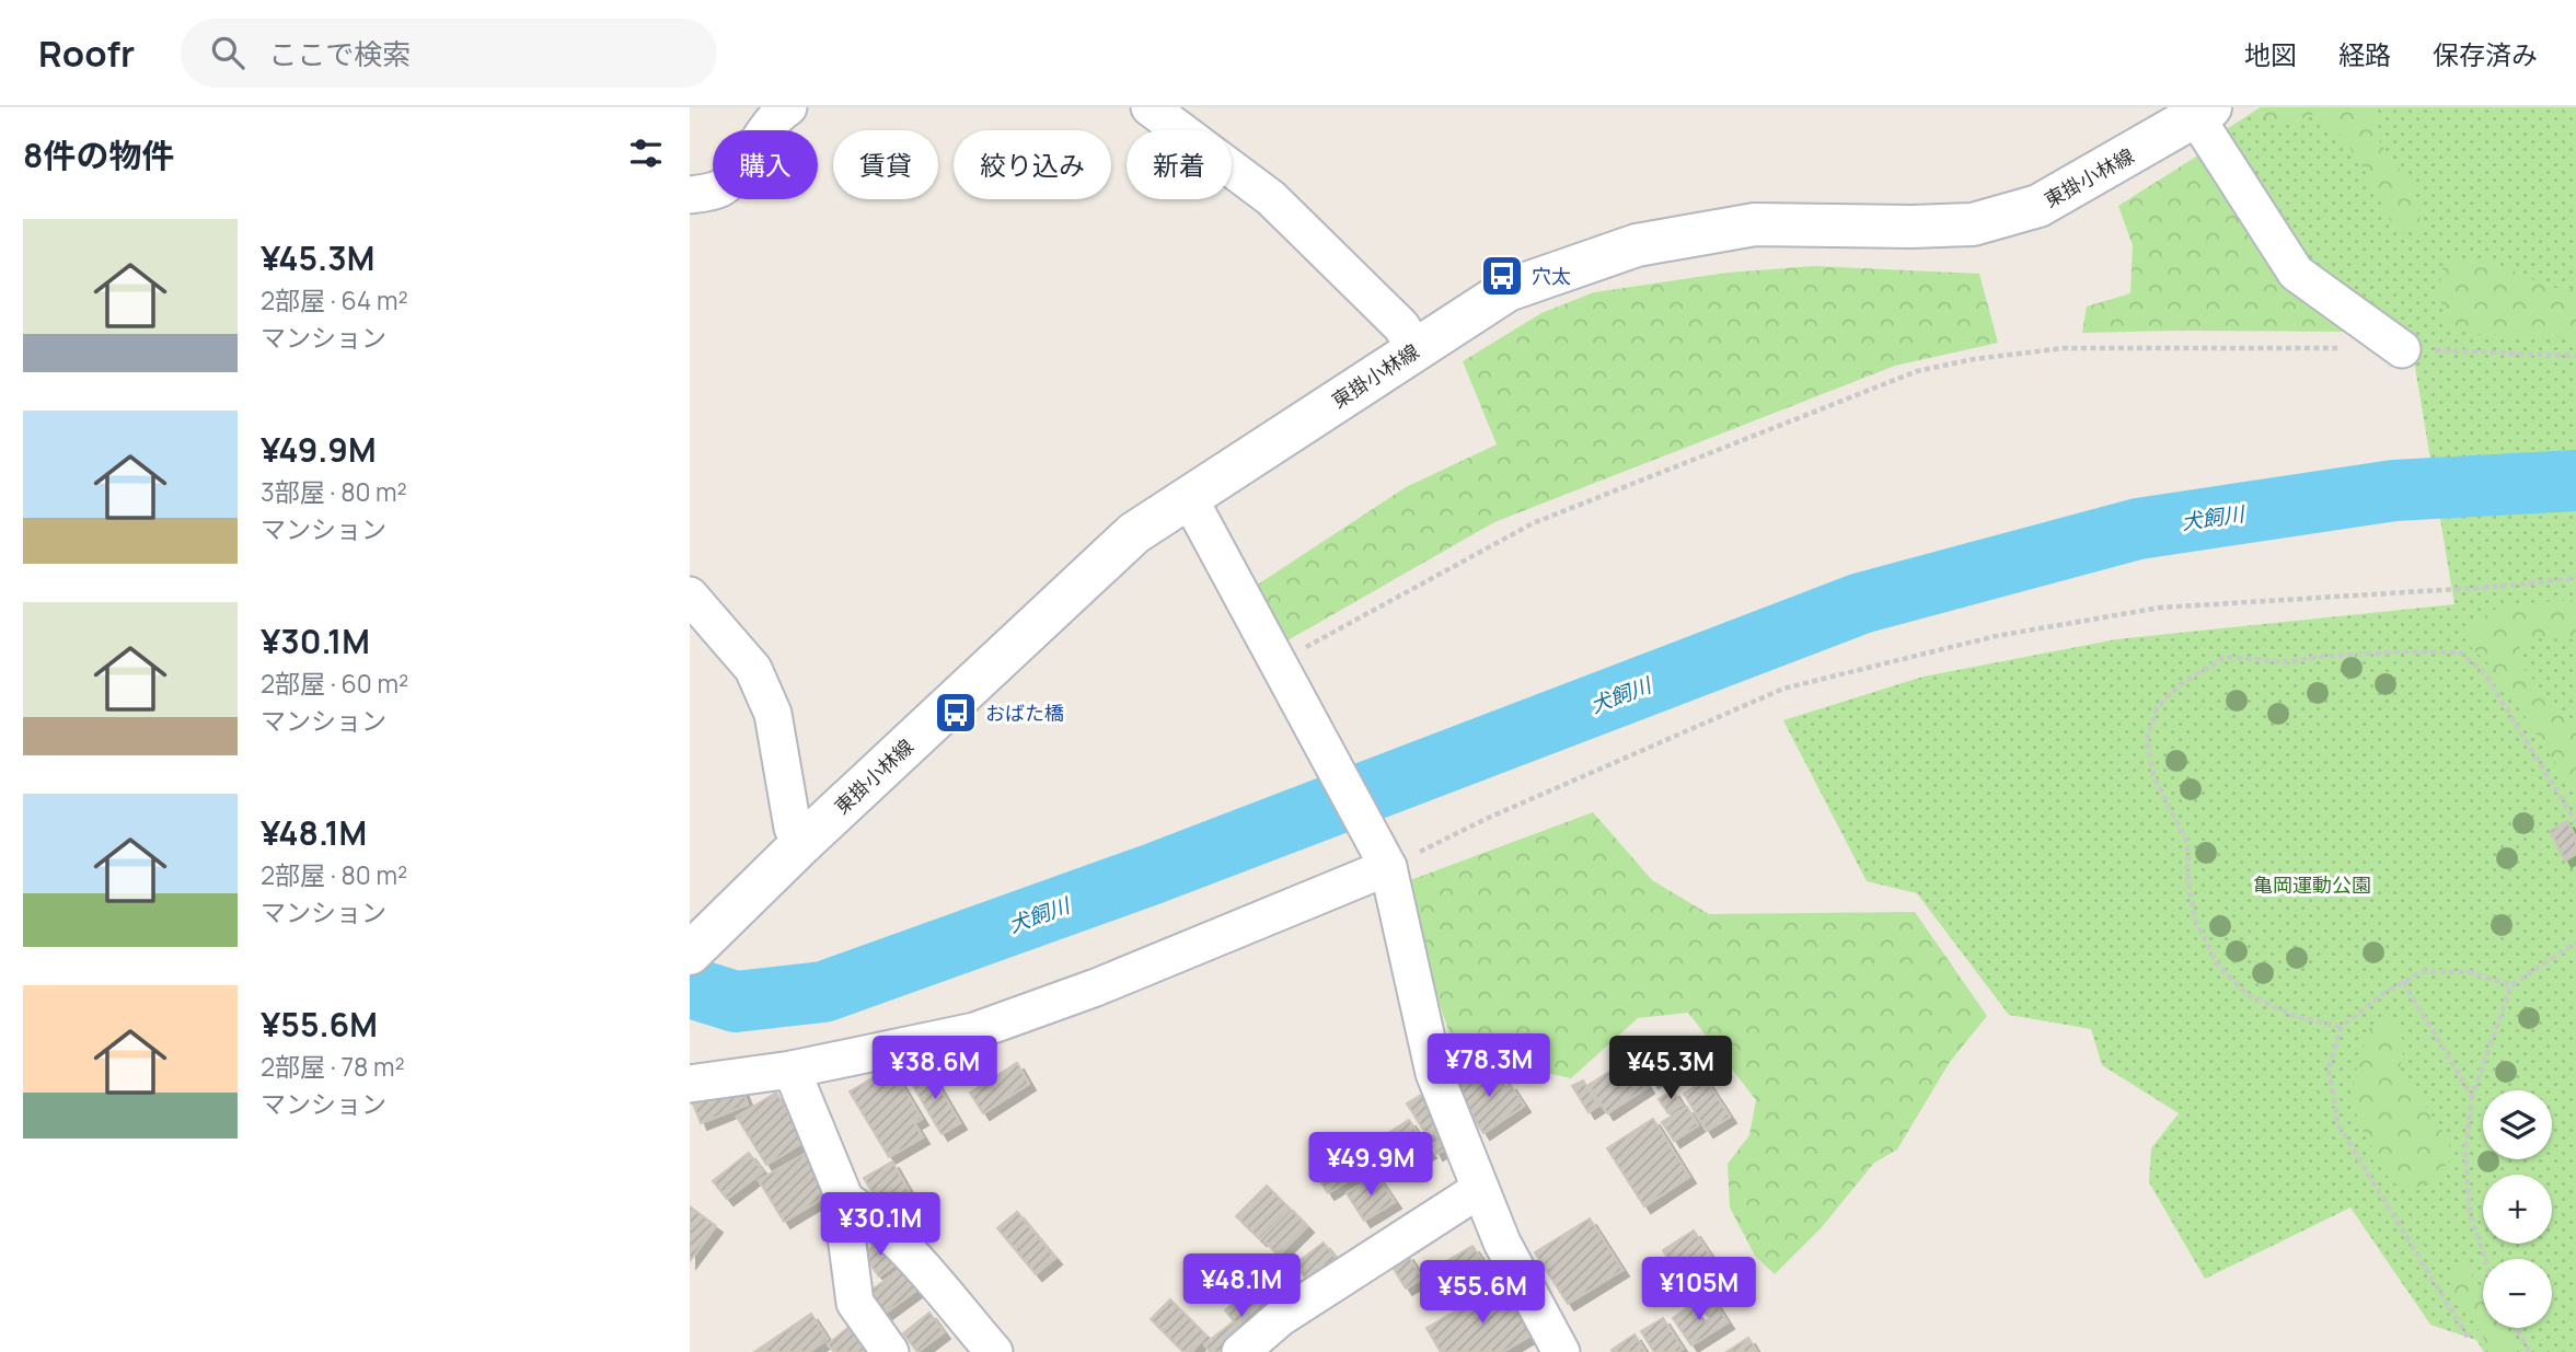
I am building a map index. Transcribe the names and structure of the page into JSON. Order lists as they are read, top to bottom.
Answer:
{
  "streets": {
    "main road": ["東掛小林線"]
  },
  "water": ["犬飼川"],
  "parks": ["亀岡運動公園"],
  "places": {
    "bus stop": ["穴太", "おばた橋"]
  },
  "page": {
    "header": "Roofr",
    "search": "ここで検索",
    "nav": ["地図", "経路", "保存済み"],
    "heading": "8件の物件",
    "chip": [
      "購入",
      "賃貸",
      "絞り込み",
      "新着"
    ],
    "list": [
      {
        "name": "¥45.3M",
        "note": "2部屋 · 64 m² · マンション"
      },
      {
        "name": "¥49.9M",
        "note": "3部屋 · 80 m² · マンション"
      },
      {
        "name": "¥30.1M",
        "note": "2部屋 · 60 m² · マンション"
      },
      {
        "name": "¥48.1M",
        "note": "2部屋 · 80 m² · マンション"
      },
      {
        "name": "¥55.6M",
        "note": "2部屋 · 78 m² · マンション"
      }
    ],
    "price": [
      "¥78.3M",
      "¥38.6M",
      "¥45.3M",
      "¥49.9M",
      "¥30.1M",
      "¥48.1M",
      "¥105M",
      "¥55.6M"
    ],
    "map_buttons": ["+", "−"]
  }
}
